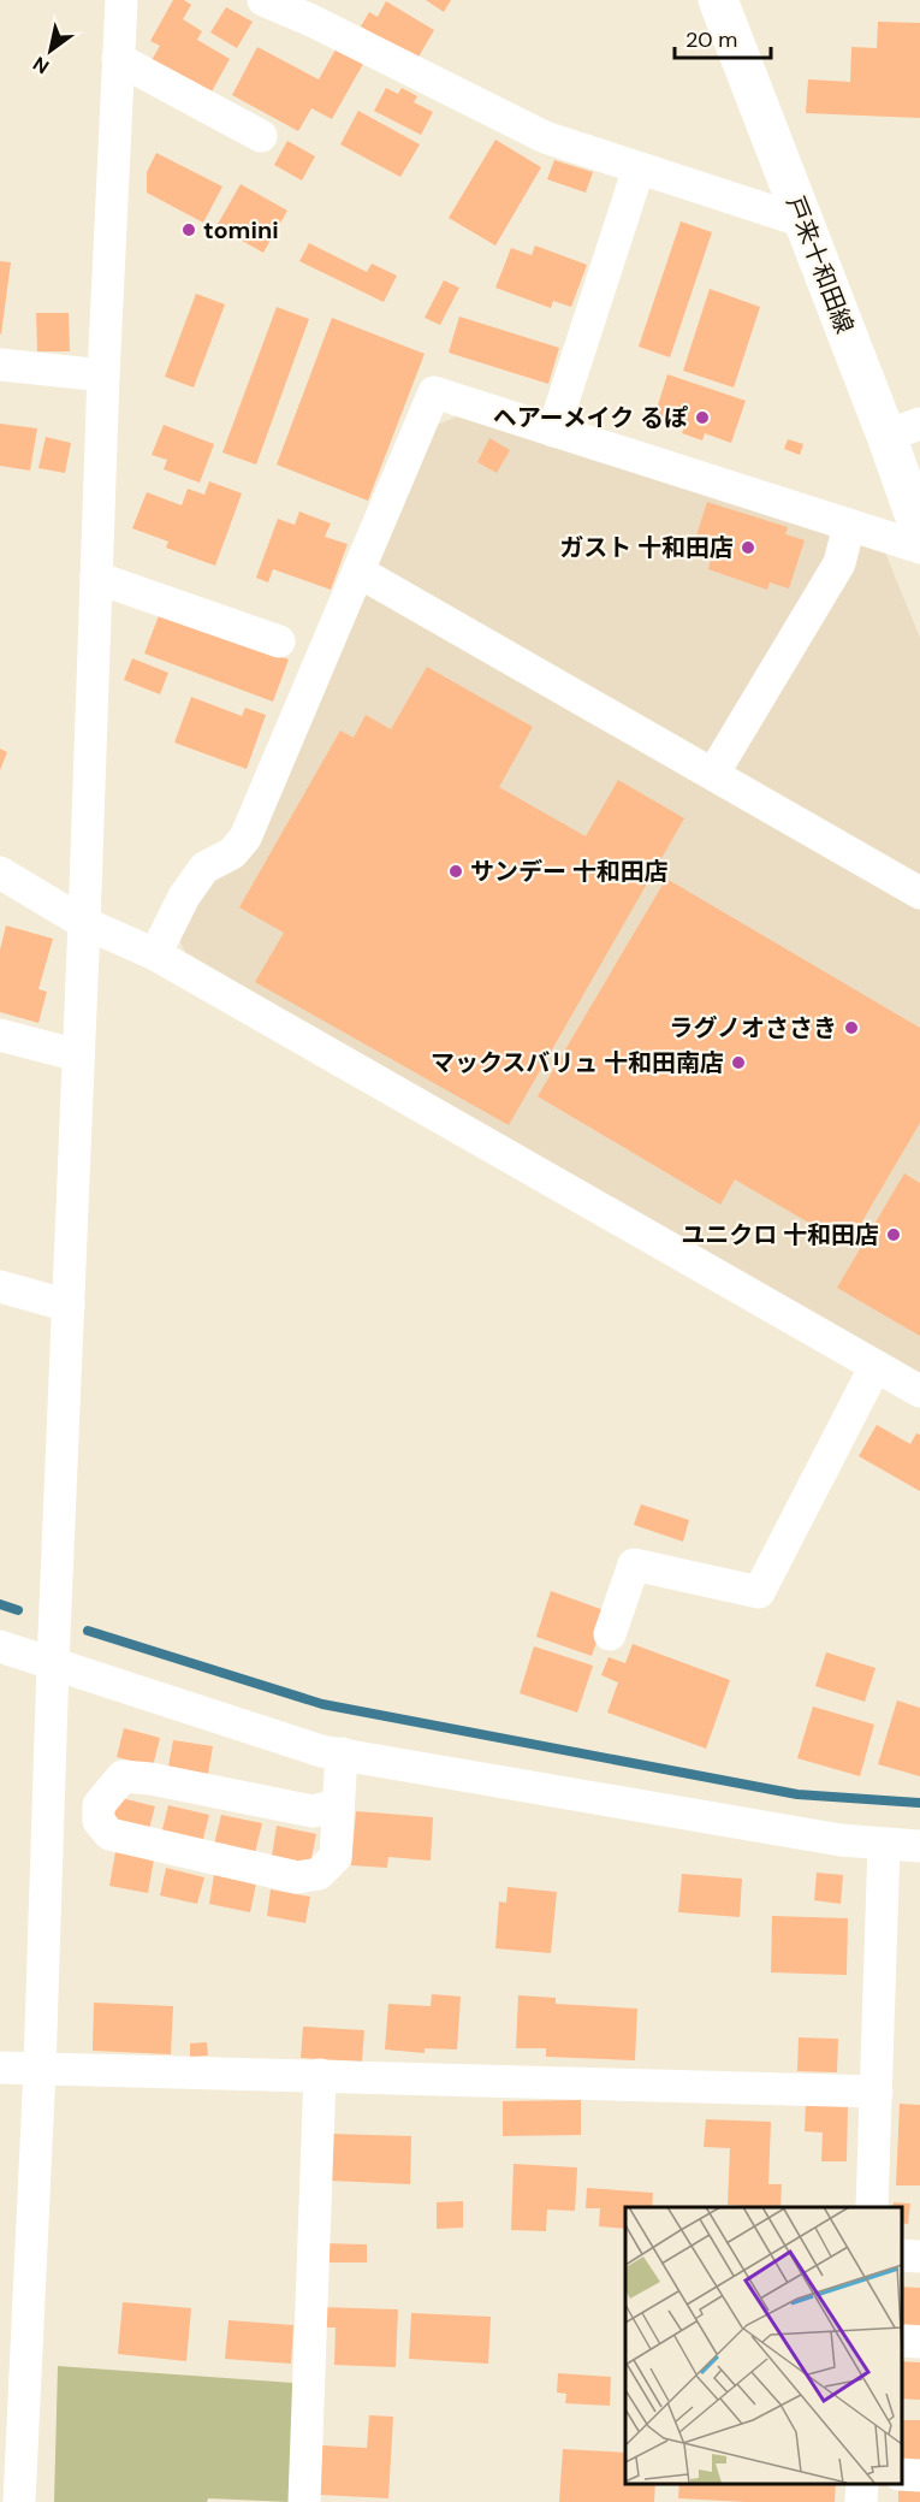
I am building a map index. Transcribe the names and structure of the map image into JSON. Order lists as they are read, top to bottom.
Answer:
{
  "streets": {
    "main road": ["戸来十和田線"]
  },
  "places": [
    "tomini",
    "ヘアーメイク るぽ",
    "ガスト 十和田店",
    "サンデー 十和田店",
    "ラグノオささき",
    "マックスバリュ 十和田南店",
    "ユニクロ 十和田店"
  ],
  "scale_bar": "20 m",
  "north": "bottom left"
}
